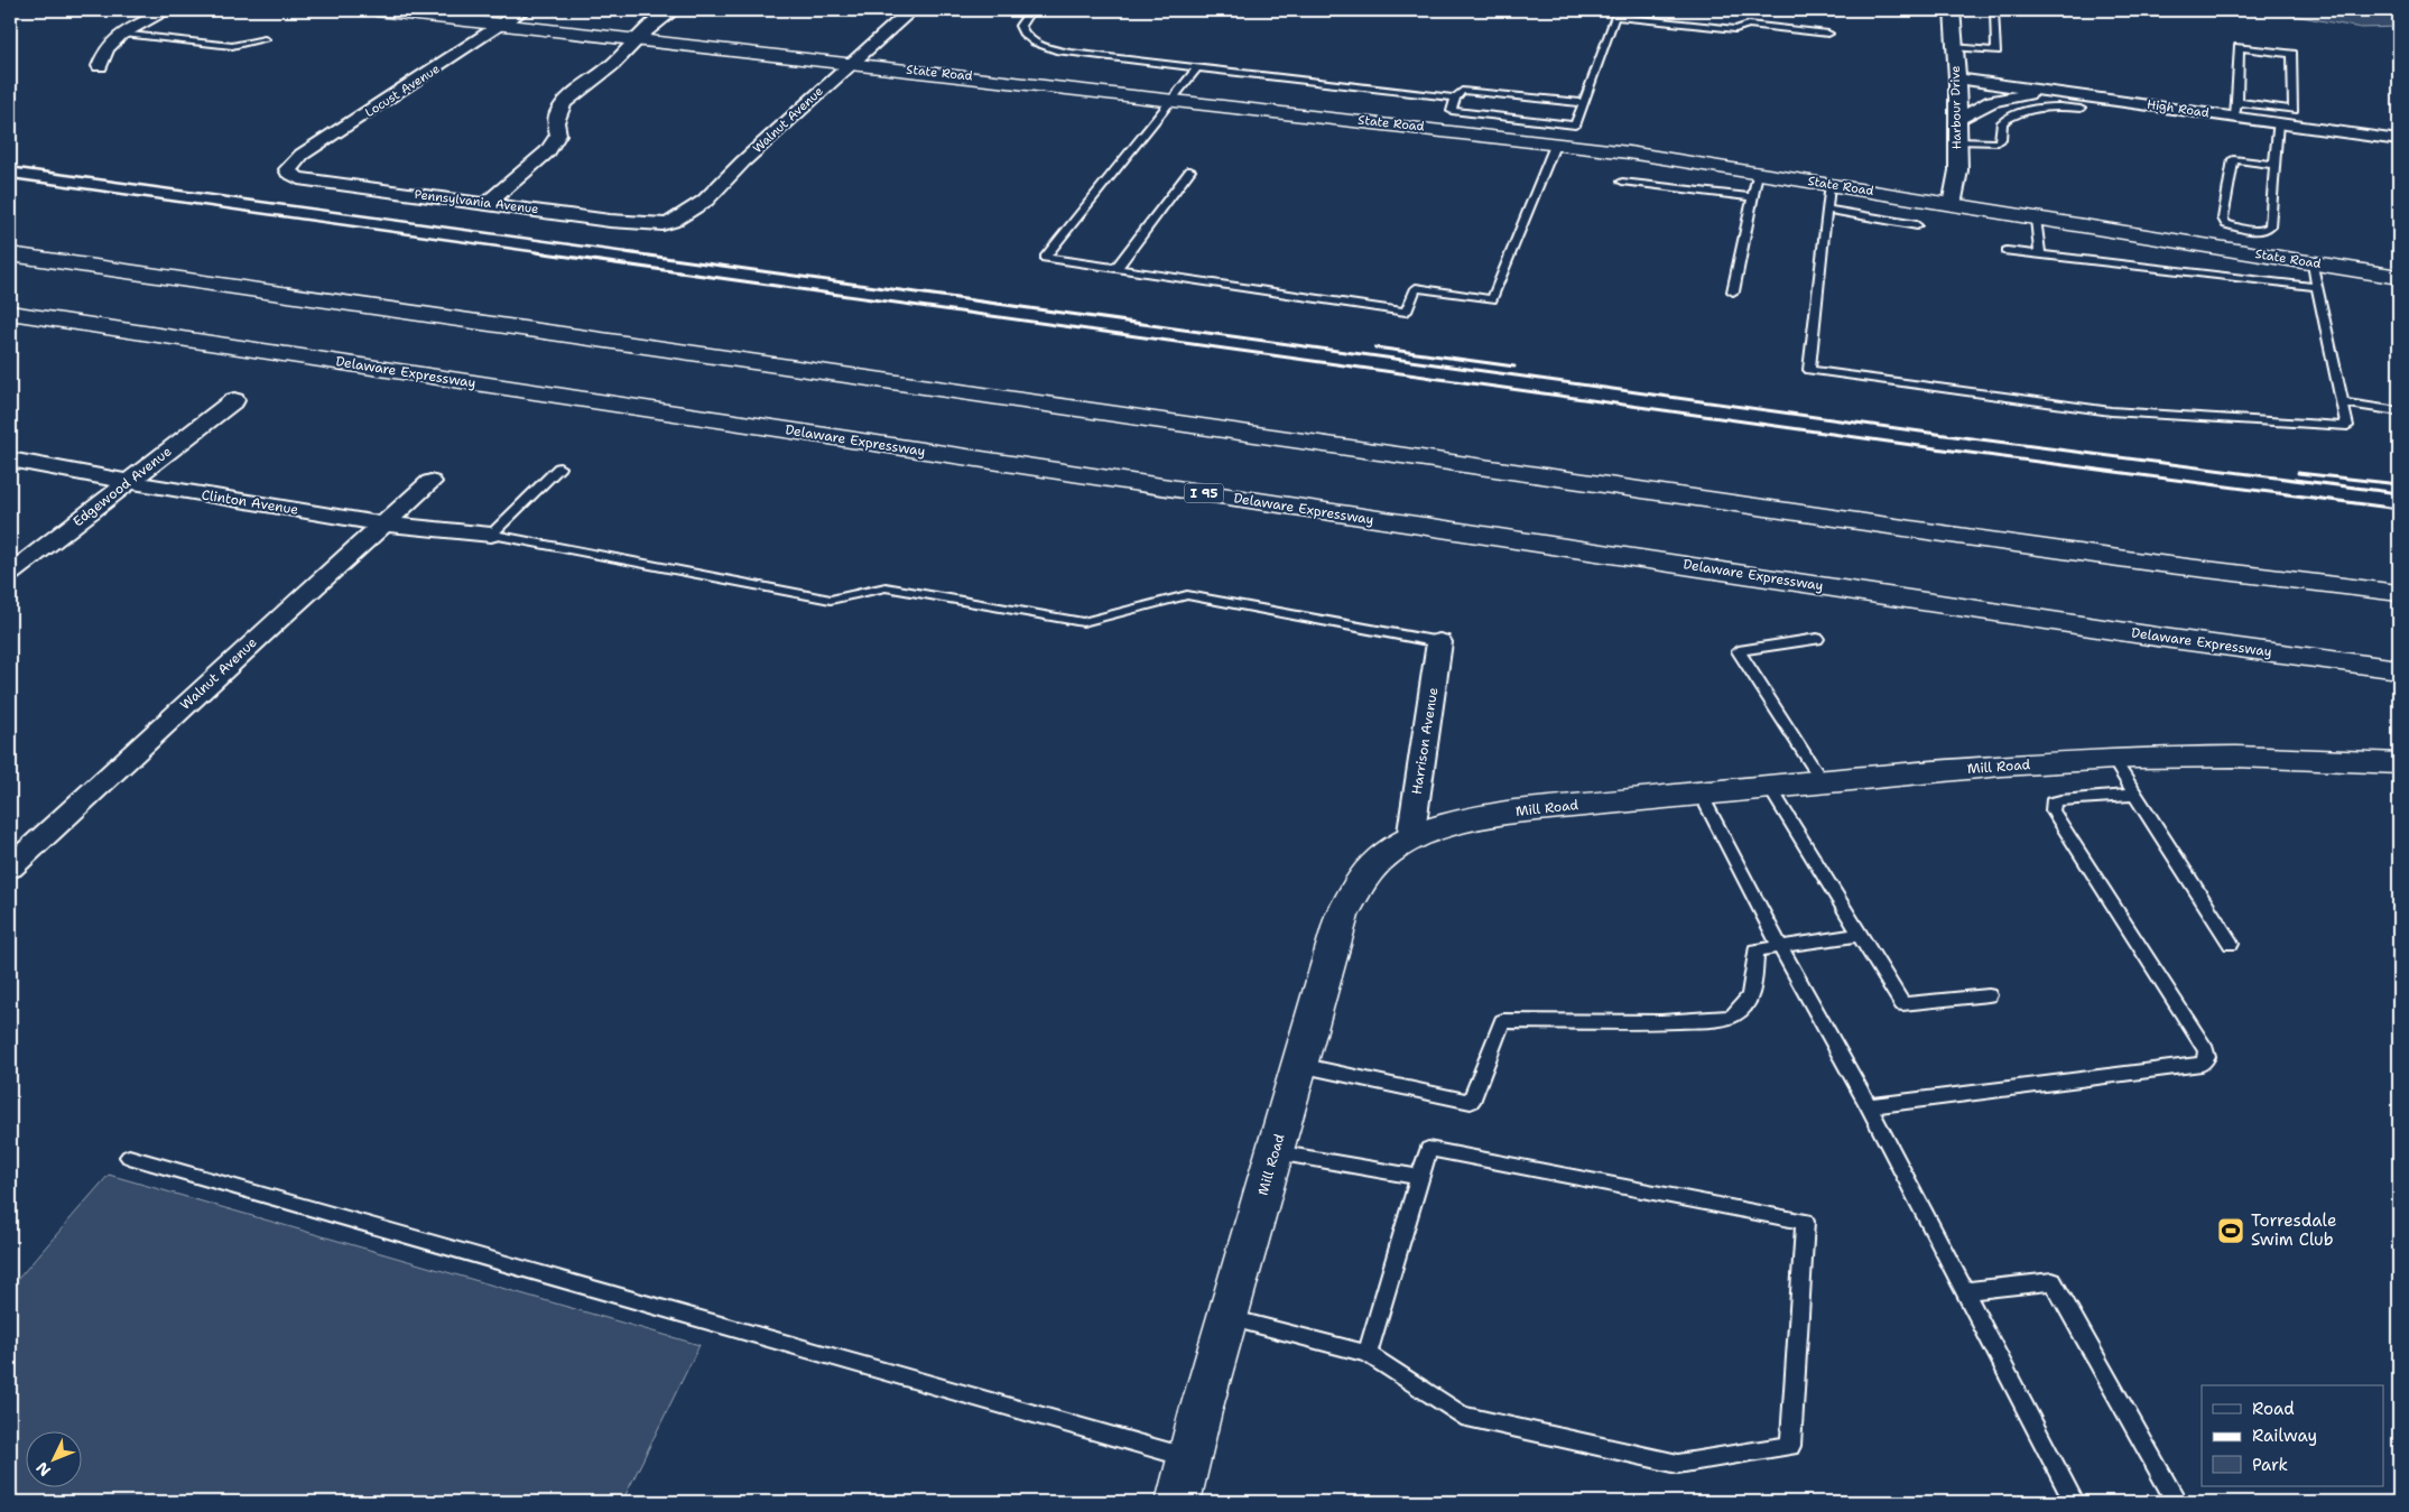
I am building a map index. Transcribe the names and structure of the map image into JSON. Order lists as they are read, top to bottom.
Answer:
{
  "streets": {
    "main road": [
      "State Road",
      "Delaware Expressway",
      "I 95",
      "Mill Road"
    ],
    "street": [
      "Locust Avenue",
      "Harbour Drive",
      "High Road",
      "Walnut Avenue",
      "Pennsylvania Avenue",
      "Edgewood Avenue",
      "Clinton Avenue",
      "Harrison Avenue"
    ]
  },
  "crossings": [
    ["State Road", "Locust Avenue"],
    ["State Road", "Harbour Drive"],
    ["State Road", "Walnut Avenue"],
    ["Locust Avenue", "Pennsylvania Avenue"],
    ["Harbour Drive", "High Road"],
    ["Walnut Avenue", "Pennsylvania Avenue"],
    ["Walnut Avenue", "Clinton Avenue"],
    ["Edgewood Avenue", "Clinton Avenue"],
    ["Harrison Avenue", "Mill Road"]
  ],
  "places": {
    "sports": ["Torresdale Swim Club"]
  },
  "legend": ["Road", "Railway", "Park"],
  "north": "bottom left"
}
